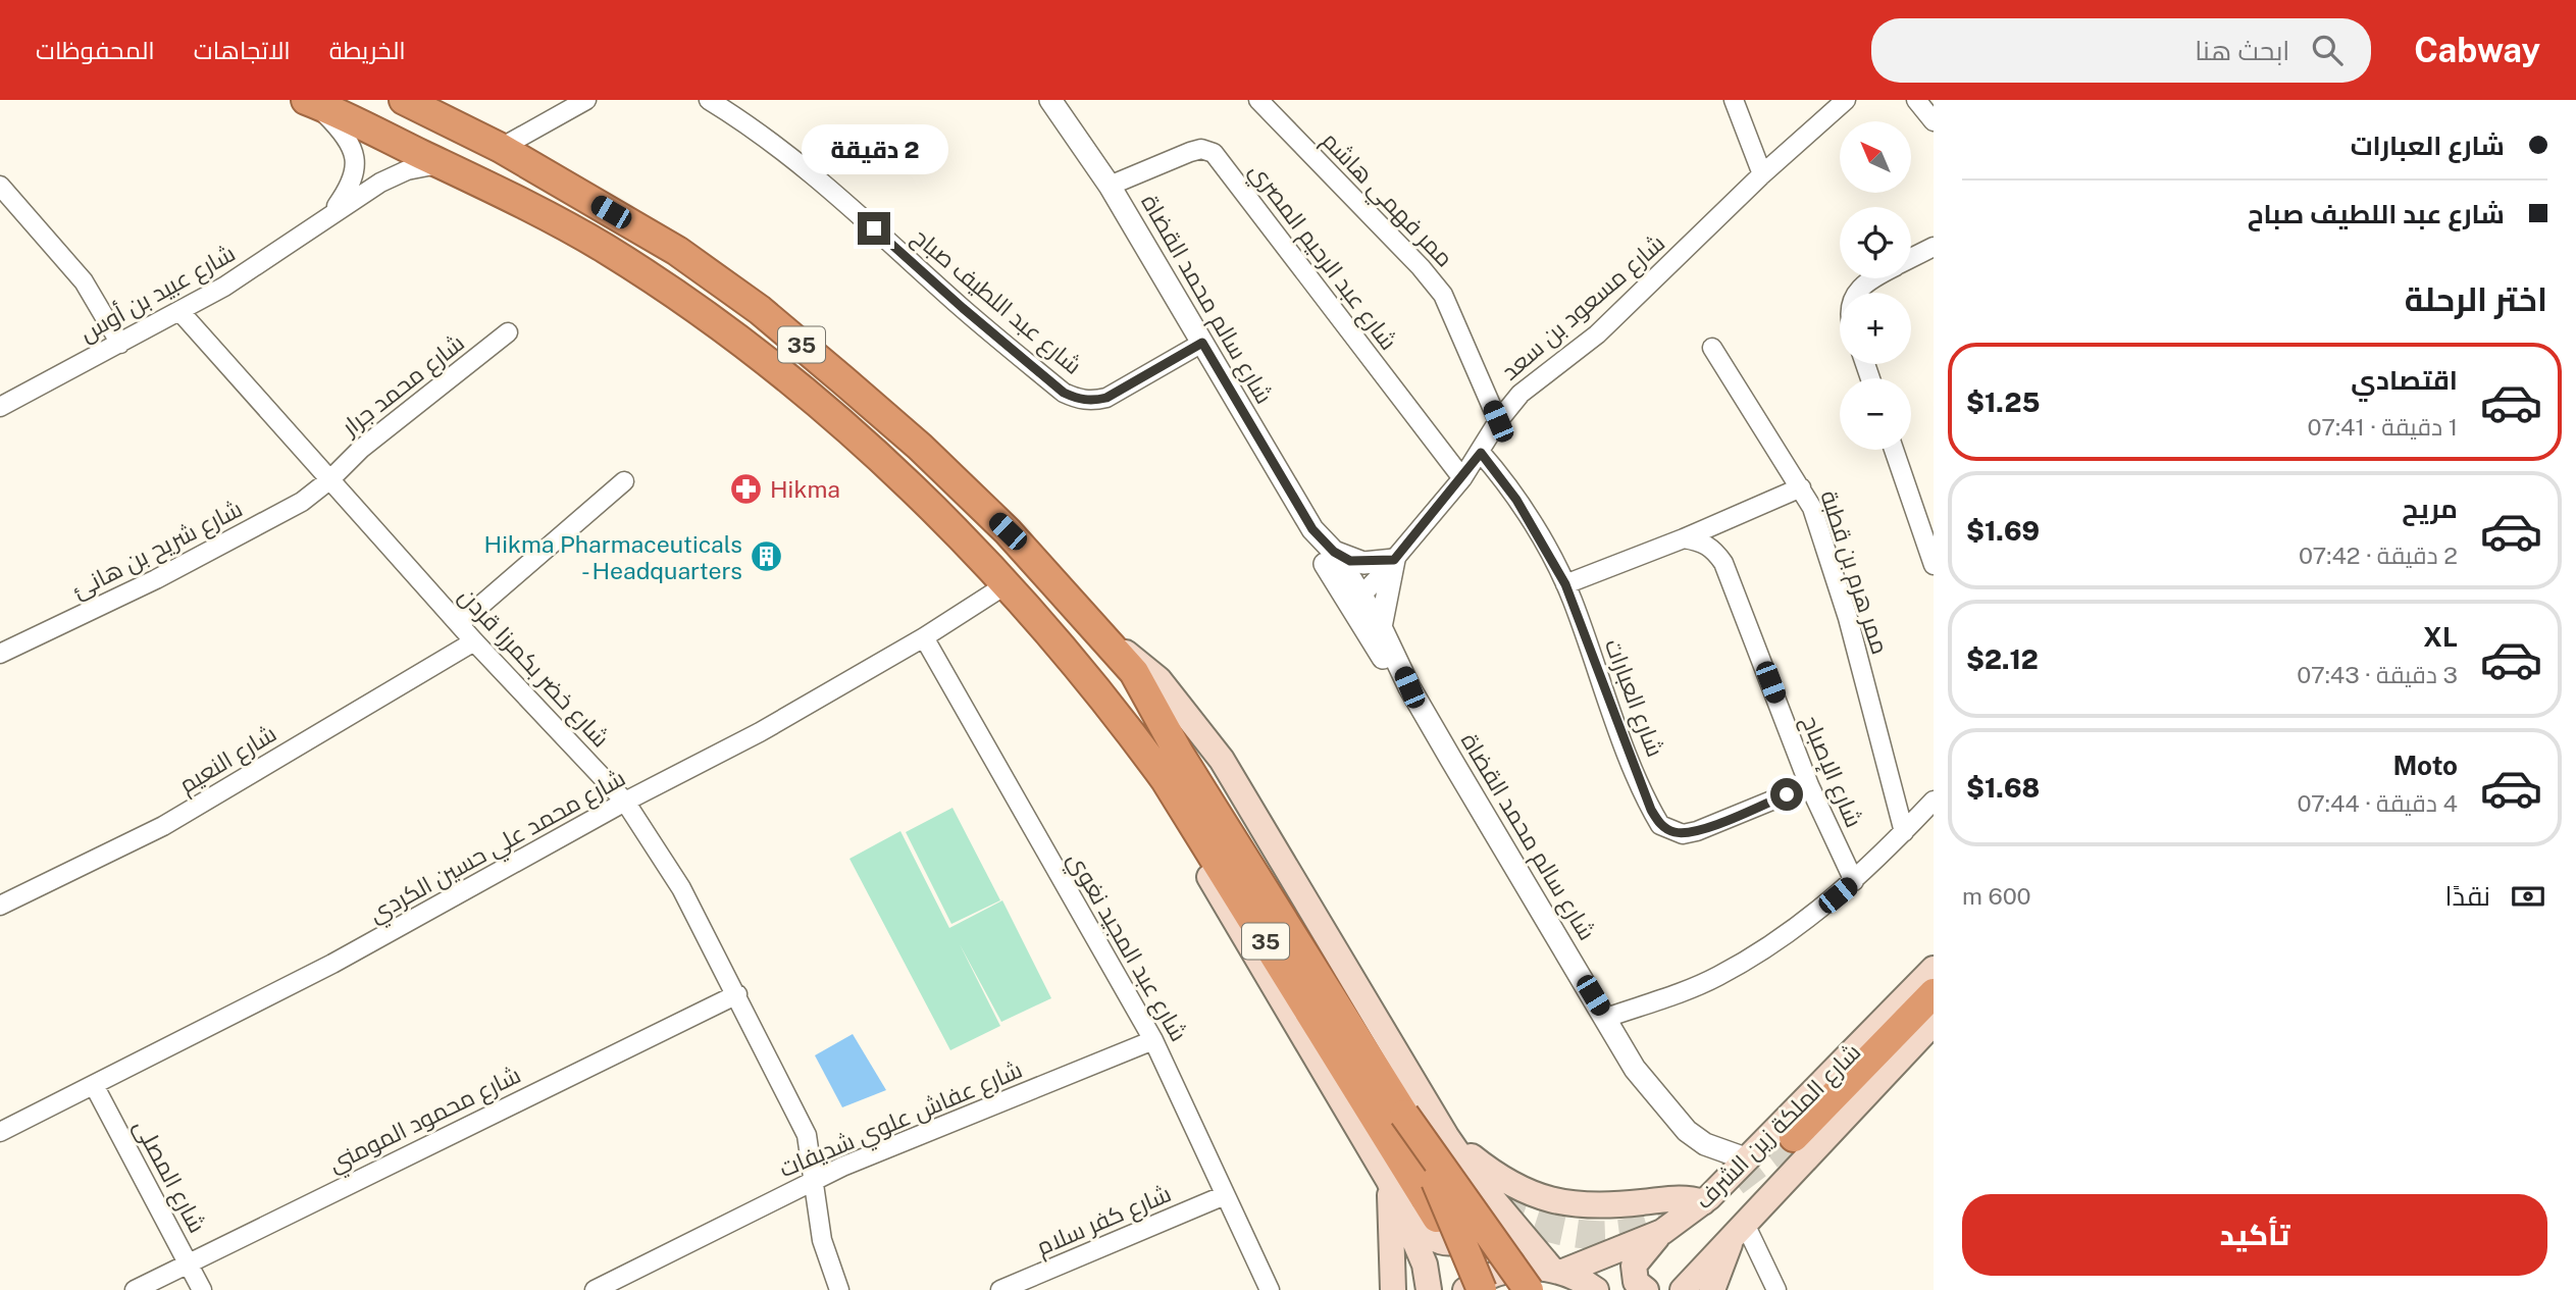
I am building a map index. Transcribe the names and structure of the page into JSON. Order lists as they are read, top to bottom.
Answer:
{
  "streets": {
    "highway": ["35"],
    "main road": ["شارع الملكة زين الشرف"],
    "street": [
      "ممر فهمي هاشم",
      "شارع عبد الرحيم المصري",
      "شارع عبيد بن أوس",
      "شارع سالم محمد القضاة",
      "شارع عبد اللطيف صباح",
      "شارع مسعود بن سعد",
      "شارع محمد جرار",
      "شارع شريح بن هانئ",
      "ممر هرم بن قطبة",
      "شارع خضر بكمرزا قردن",
      "شارع العبارات",
      "شارع النعيم",
      "شارع الإصباح",
      "شارع محمد علي حسين الكردي",
      "شارع عبد المجيد نغوي",
      "شارع محمود المومني",
      "شارع عفاش علوي شديفات",
      "شارع المصلى",
      "شارع كفر سلام"
    ]
  },
  "crossings": [
    ["ممر فهمي هاشم", "شارع مسعود بن سعد"],
    ["شارع عبد الرحيم المصري", "شارع سالم محمد القضاة"],
    ["شارع عبد الرحيم المصري", "شارع مسعود بن سعد"],
    ["شارع عبيد بن أوس", "35"],
    ["شارع عبيد بن أوس", "شارع خضر بكمرزا قردن"],
    ["شارع سالم محمد القضاة", "شارع عبد اللطيف صباح"],
    ["شارع سالم محمد القضاة", "شارع مسعود بن سعد"],
    ["شارع سالم محمد القضاة", "شارع الملكة زين الشرف"],
    ["شارع مسعود بن سعد", "شارع العبارات"],
    ["35", "شارع محمد علي حسين الكردي"],
    ["شارع محمد جرار", "شارع شريح بن هانئ"],
    ["شارع محمد جرار", "شارع خضر بكمرزا قردن"],
    ["شارع شريح بن هانئ", "شارع خضر بكمرزا قردن"],
    ["شارع خضر بكمرزا قردن", "شارع النعيم"],
    ["شارع خضر بكمرزا قردن", "شارع محمد علي حسين الكردي"],
    ["شارع خضر بكمرزا قردن", "شارع محمود المومني"],
    ["شارع خضر بكمرزا قردن", "شارع عفاش علوي شديفات"],
    ["شارع العبارات", "شارع الإصباح"],
    ["شارع محمد علي حسين الكردي", "شارع عبد المجيد نغوي"],
    ["شارع محمد علي حسين الكردي", "شارع المصلى"],
    ["شارع عبد المجيد نغوي", "شارع عفاش علوي شديفات"],
    ["شارع عبد المجيد نغوي", "شارع كفر سلام"],
    ["شارع محمود المومني", "شارع المصلى"]
  ],
  "places": {
    "pharmacy": ["Hikma"],
    "building": ["Hikma Pharmaceuticals - Headquarters"]
  },
  "north": "top left",
  "page": {
    "header": "Cabway",
    "search": "ابحث هنا",
    "nav": ["الخريطة", "الاتجاهات", "المحفوظات"],
    "banner": ["شارع العبارات", "شارع عبد اللطيف صباح"],
    "map_buttons": ["+", "−"],
    "bubble": "2 دقيقة",
    "heading": "اختر الرحلة",
    "list": [
      {
        "name": "اقتصادي",
        "note": "1 دقيقة · 07:41",
        "value": "$1.25"
      },
      {
        "name": "مريح",
        "note": "2 دقيقة · 07:42",
        "value": "$1.69"
      },
      {
        "name": "XL",
        "note": "3 دقيقة · 07:43",
        "value": "$2.12"
      },
      {
        "name": "Moto",
        "note": "4 دقيقة · 07:44",
        "value": "$1.68"
      }
    ],
    "pay": ["نقدًا", "600 m"],
    "buttons": "تأكيد"
  }
}
